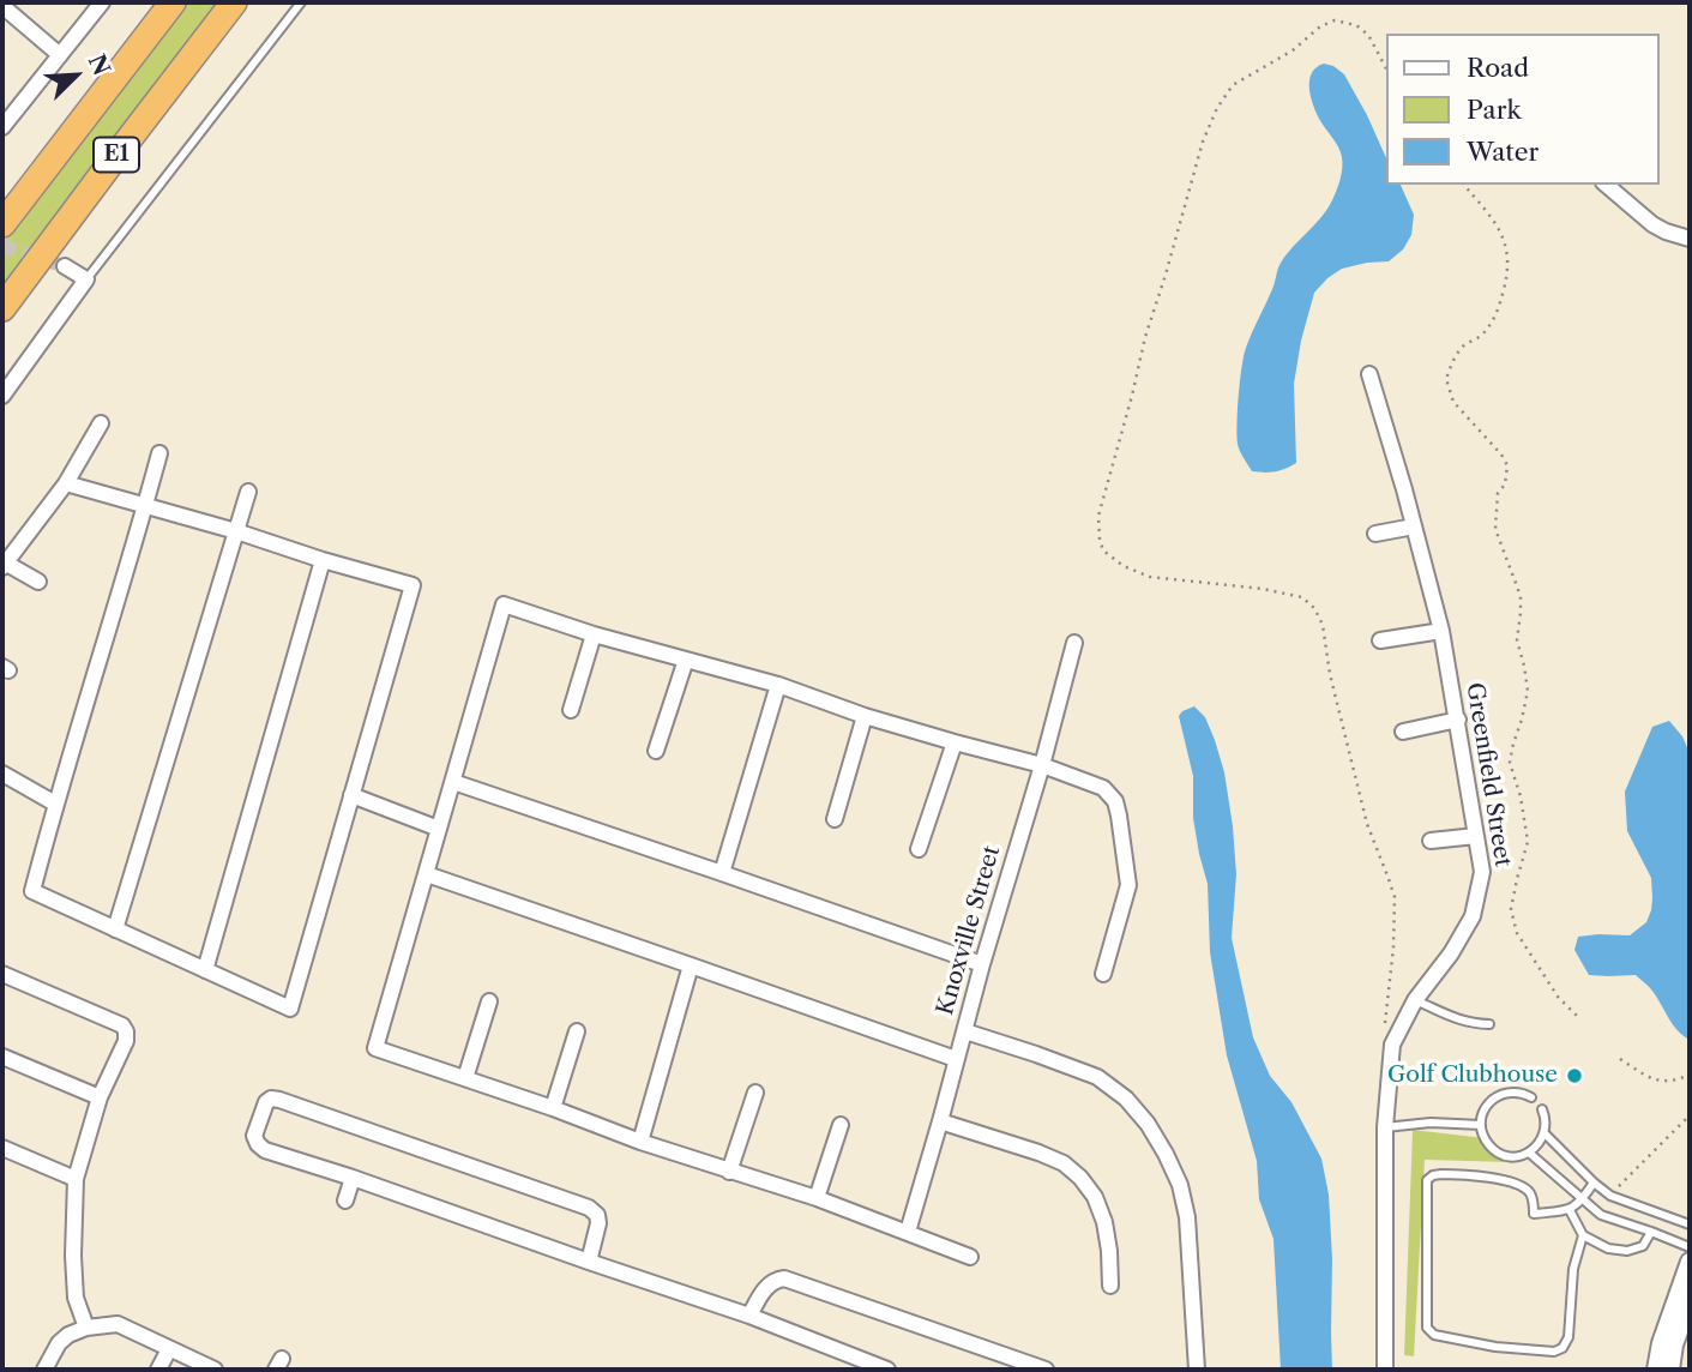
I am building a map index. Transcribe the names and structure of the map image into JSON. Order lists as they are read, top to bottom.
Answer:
{
  "streets": {
    "highway": ["E1"],
    "street": ["Greenfield Street", "Knoxville Street"]
  },
  "places": ["Golf Clubhouse"],
  "legend": ["Road", "Park", "Water"],
  "north": "top right"
}
